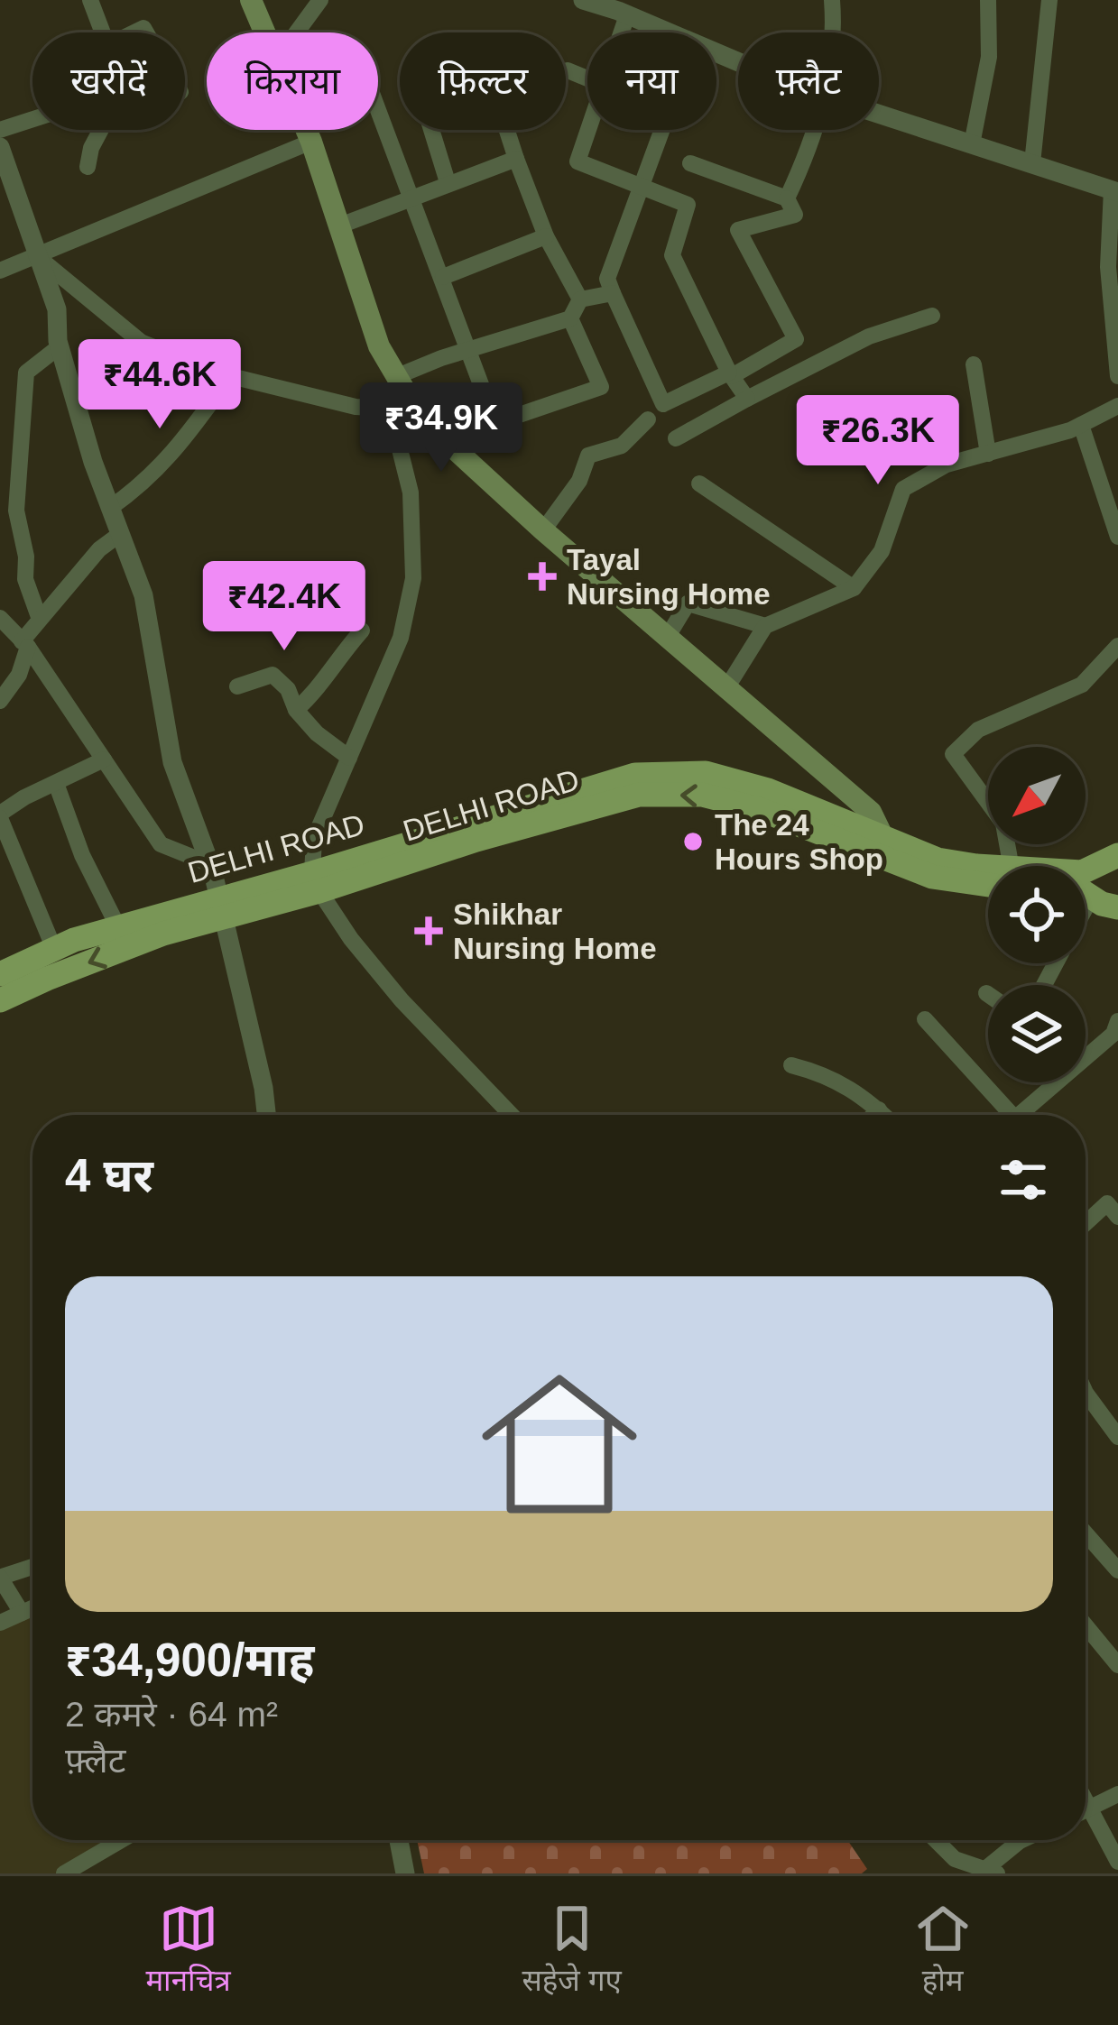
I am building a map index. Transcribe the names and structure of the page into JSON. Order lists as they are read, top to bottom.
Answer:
{
  "streets": {
    "main road": ["DELHI ROAD"]
  },
  "places": {
    "health": ["Tayal Nursing Home", "Shikhar Nursing Home"],
    "other": ["The 24 Hours Shop"]
  },
  "north": "bottom left",
  "page": {
    "chip": [
      "खरीदें",
      "किराया",
      "फ़िल्टर",
      "नया",
      "फ़्लैट"
    ],
    "price": [
      "₹44.6K",
      "₹34.9K",
      "₹26.3K",
      "₹42.4K"
    ],
    "heading": "4 घर",
    "list": [
      {
        "name": "₹34,900/माह",
        "note": "2 कमरे · 64 m² · फ़्लैट"
      }
    ],
    "tabs": ["मानचित्र", "सहेजे गए", "होम"]
  }
}
